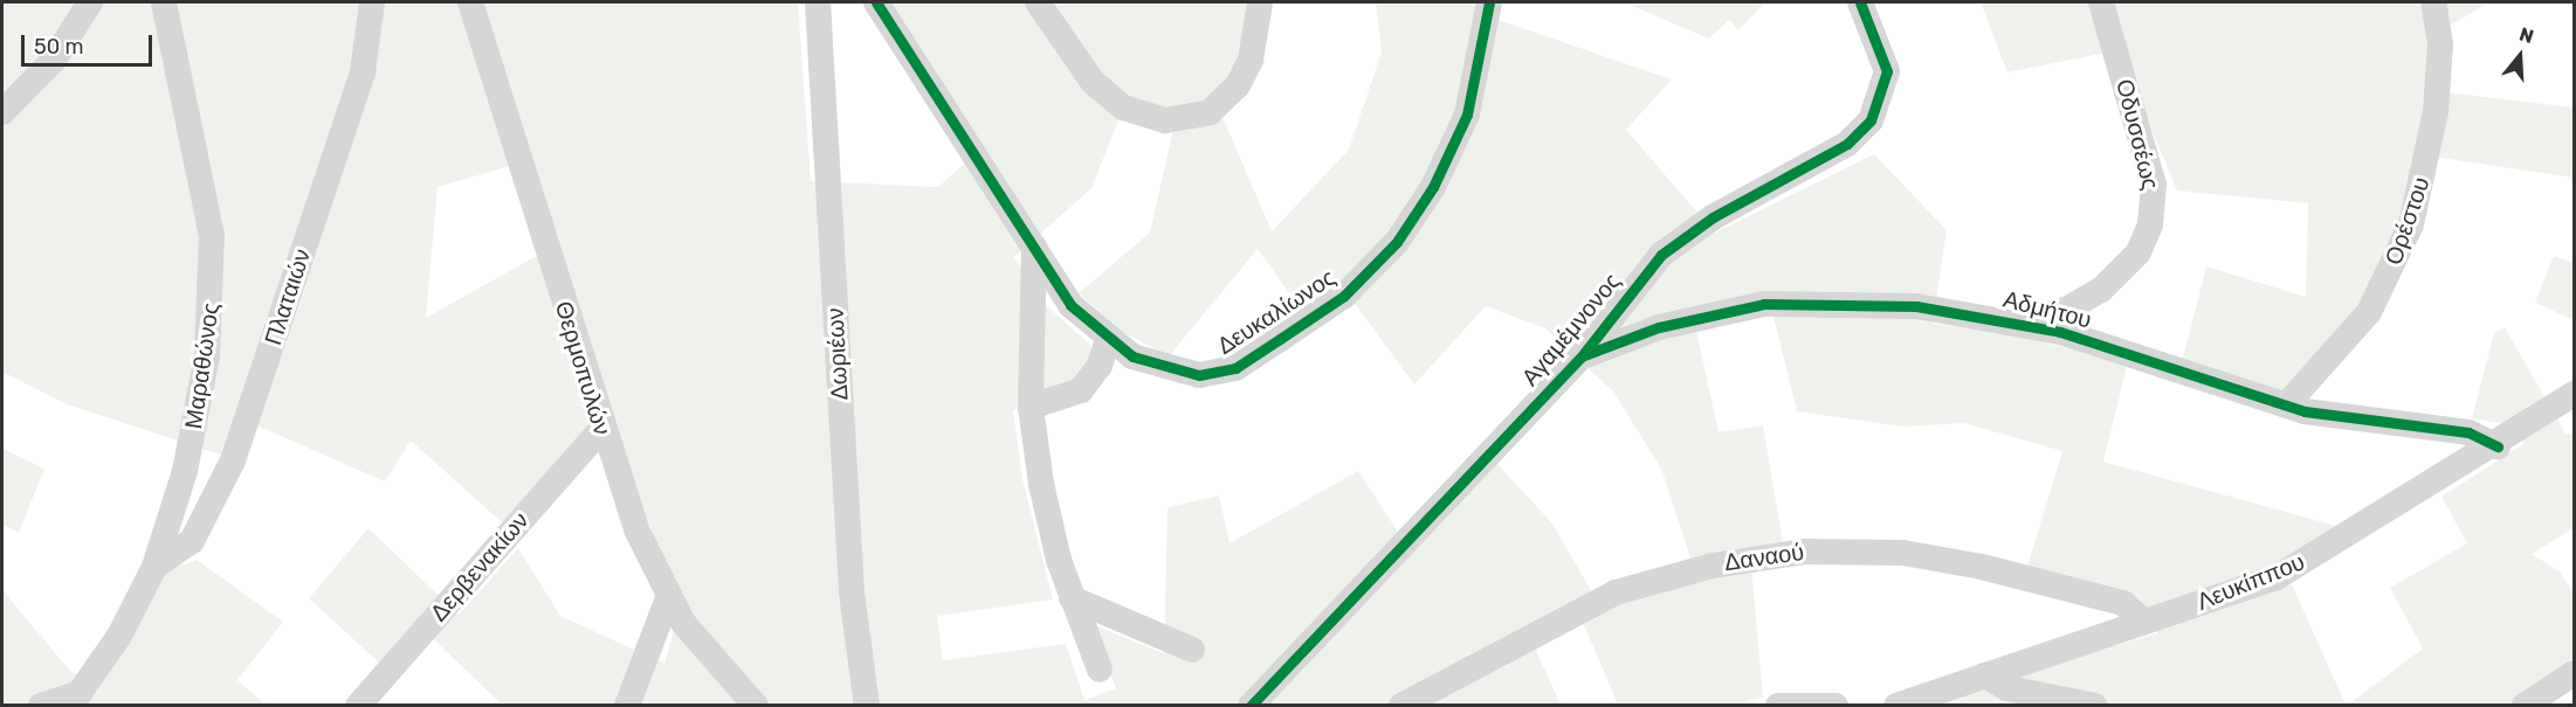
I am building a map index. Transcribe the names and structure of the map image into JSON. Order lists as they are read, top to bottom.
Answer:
{
  "streets": {
    "street": [
      "Οδυσσέως",
      "Ορέστου",
      "Πλαταιών",
      "Αδμήτου",
      "Δευκαλίωνος",
      "Αγαμέμνονος",
      "Δωριέων",
      "Μαραθώνος",
      "Θερμοπυλών",
      "Δαναού",
      "Δερβενακίων",
      "Λευκίππου"
    ]
  },
  "crossings": [
    ["Οδυσσέως", "Αδμήτου"],
    ["Ορέστου", "Αδμήτου"],
    ["Πλαταιών", "Μαραθώνος"],
    ["Αδμήτου", "Αγαμέμνονος"],
    ["Αδμήτου", "Λευκίππου"],
    ["Θερμοπυλών", "Δερβενακίων"],
    ["Δαναού", "Λευκίππου"]
  ],
  "scale_bar": "50 m",
  "north": "top"
}
